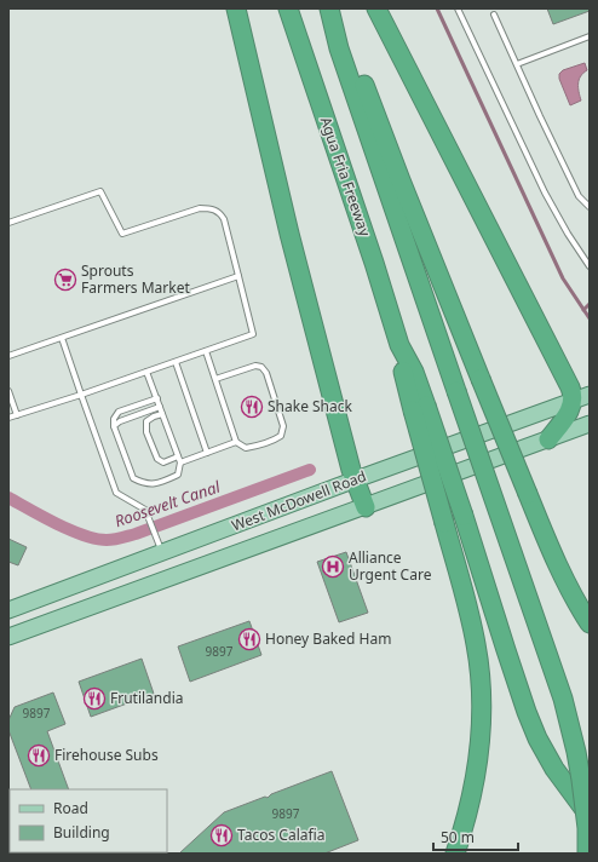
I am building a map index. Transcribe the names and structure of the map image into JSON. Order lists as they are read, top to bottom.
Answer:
{
  "streets": {
    "highway": ["Agua Fria Freeway"],
    "main road": ["West McDowell Road"]
  },
  "water": ["Roosevelt Canal"],
  "places": {
    "supermarket": ["Sprouts Farmers Market"],
    "restaurant": [
      "Shake Shack",
      "Honey Baked Ham",
      "Frutilandia",
      "Firehouse Subs",
      "Tacos Calafia"
    ],
    "hospital": ["Alliance Urgent Care"]
  },
  "house_numbers": ["9897", "9897", "9897"],
  "legend": ["Road", "Building"],
  "scale_bar": "50 m"
}
